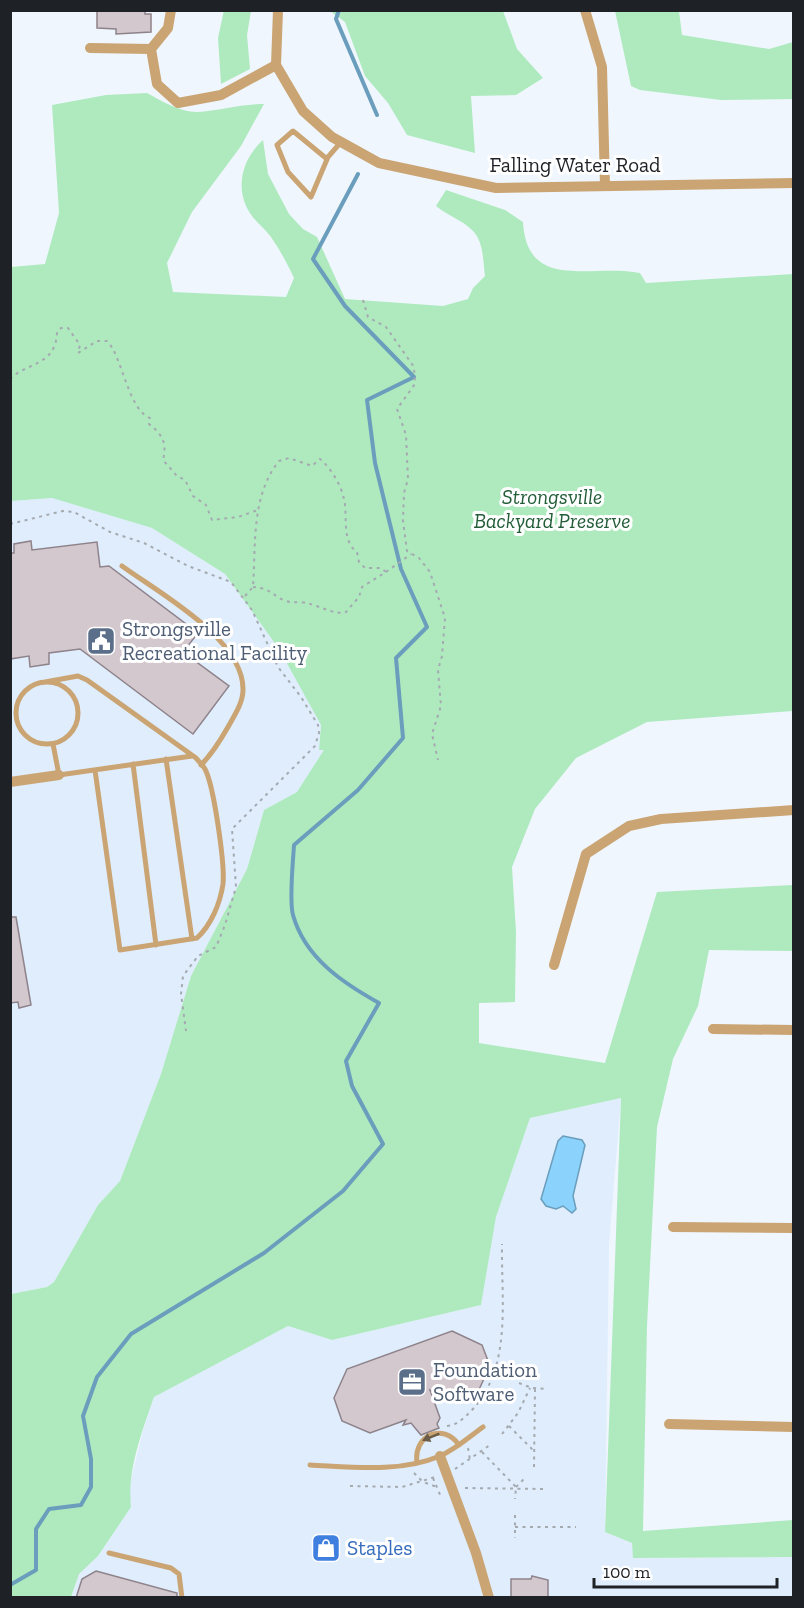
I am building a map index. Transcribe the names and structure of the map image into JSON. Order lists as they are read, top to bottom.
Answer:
{
  "streets": {
    "street": ["Falling Water Road"]
  },
  "parks": ["Strongsville Backyard Preserve"],
  "places": {
    "public building": ["Strongsville Recreational Facility"],
    "office": ["Foundation Software"],
    "shop": ["Staples"]
  },
  "scale_bar": "100 m"
}
